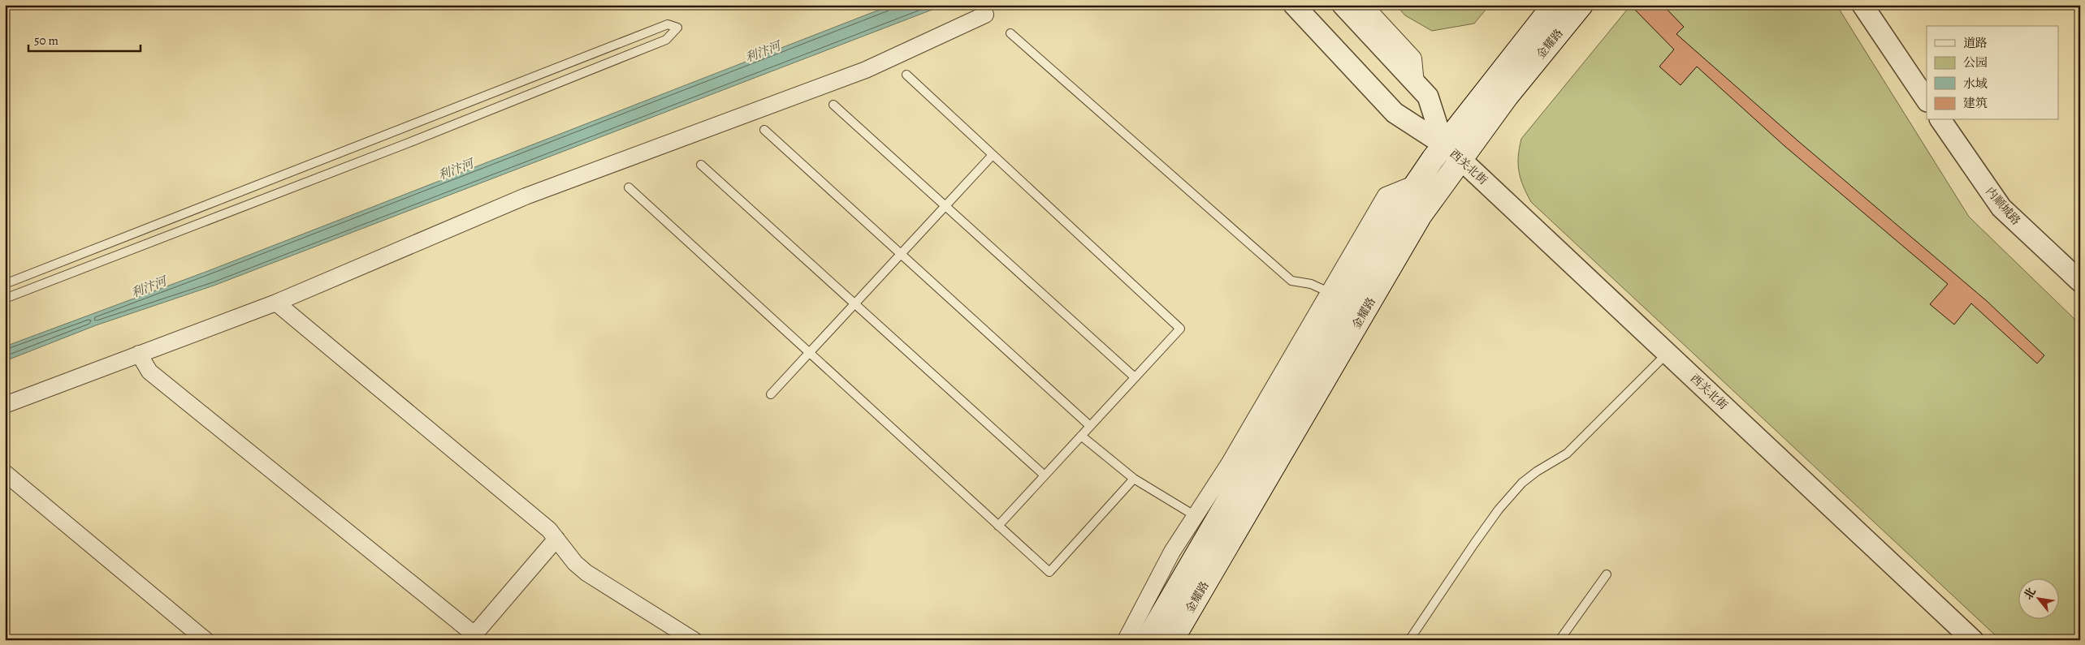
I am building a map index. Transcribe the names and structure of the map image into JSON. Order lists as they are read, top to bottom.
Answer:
{
  "streets": {
    "main road": ["金耀路"],
    "street": ["西关北街", "内顺城路"]
  },
  "crossings": [
    ["金耀路", "西关北街"]
  ],
  "water": ["利汴河"],
  "legend": [
    "道路",
    "公园",
    "水域",
    "建筑"
  ],
  "scale_bar": "50 m",
  "north": "top left"
}
